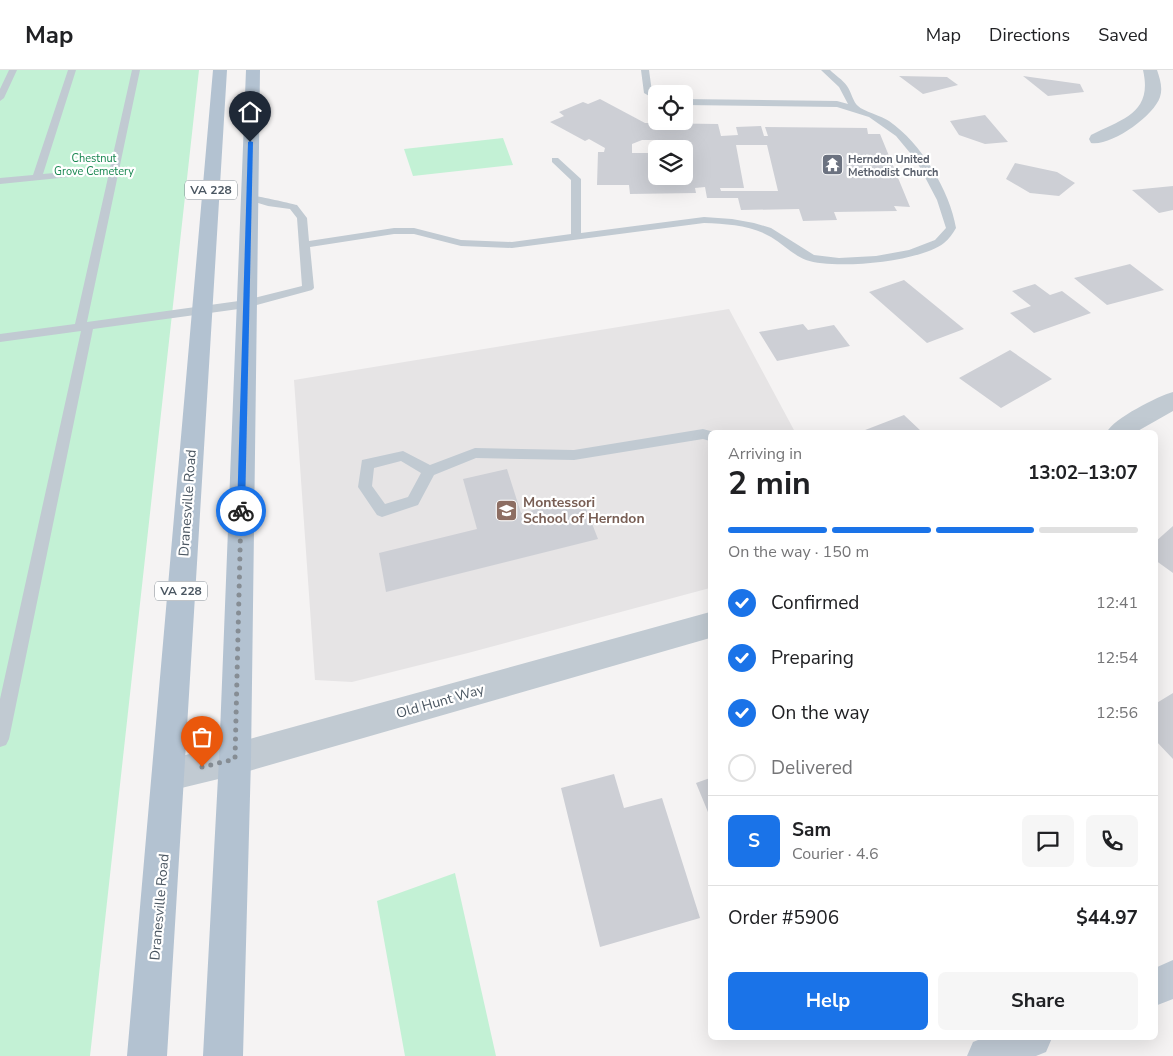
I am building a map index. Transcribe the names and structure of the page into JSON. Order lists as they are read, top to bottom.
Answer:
{
  "streets": {
    "main road": ["VA 228", "Dranesville Road"],
    "street": ["Old Hunt Way"]
  },
  "crossings": [
    ["VA 228", "Old Hunt Way"],
    ["Dranesville Road", "Old Hunt Way"]
  ],
  "parks": ["Chestnut Grove Cemetery"],
  "places": {
    "temple": ["Herndon United Methodist Church"],
    "school or university": ["Montessori School of Herndon"]
  },
  "page": {
    "header": "Map",
    "nav": ["Map", "Directions", "Saved"],
    "heading": ["2 min", "Arriving in", "13:02–13:07"],
    "panel": [
      "Sam",
      "Courier · 4.6",
      "Order #5906",
      "$44.97"
    ],
    "bar": "On the way · 150 m",
    "list": [
      ["Confirmed", "12:41"],
      ["Preparing", "12:54"],
      ["On the way", "12:56"],
      "Delivered"
    ],
    "round": "S",
    "buttons": ["Help", "Share"]
  }
}
